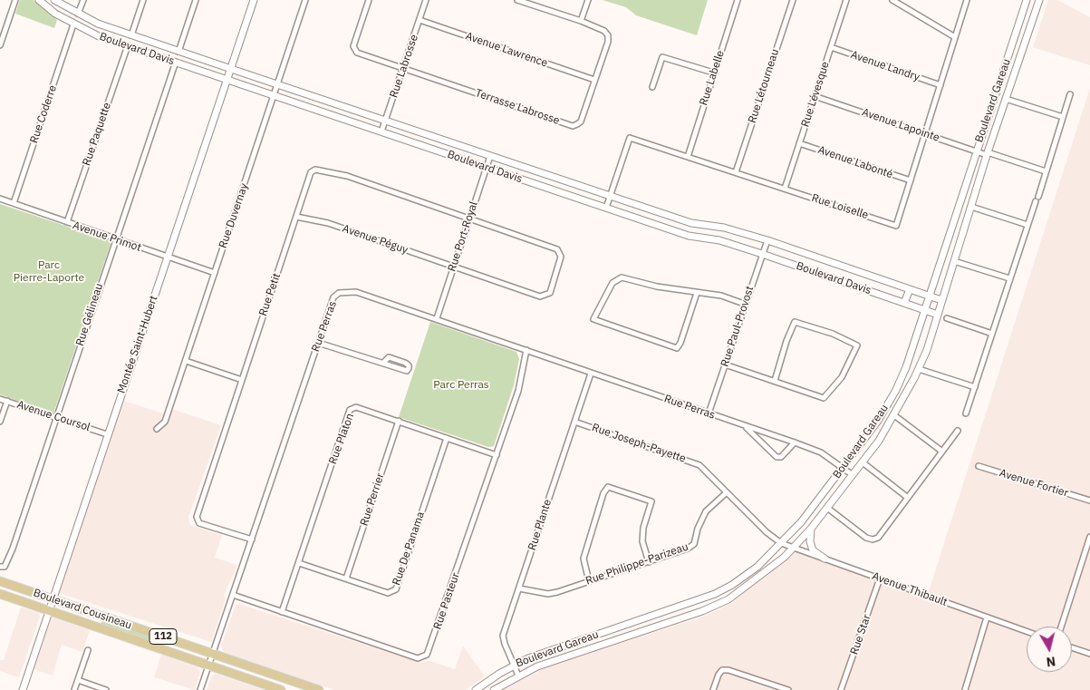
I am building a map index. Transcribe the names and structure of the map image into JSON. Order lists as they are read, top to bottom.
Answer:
{
  "streets": {
    "main road": ["Boulevard Cousineau", "112"],
    "street": [
      "Boulevard Davis",
      "Avenue Lawrence",
      "Rue Labrosse",
      "Avenue Landry",
      "Rue Labelle",
      "Rue Létourneau",
      "Rue Lévesque",
      "Boulevard Gareau",
      "Terrasse Labrosse",
      "Rue Coderre",
      "Avenue Lapointe",
      "Rue Paquette",
      "Avenue Labonté",
      "Rue Loiselle",
      "Rue Duvernay",
      "Avenue Primot",
      "Rue Port-Royal",
      "Avenue Péguy",
      "Rue Petit",
      "Rue Gélineau",
      "Rue Perras",
      "Rue Paul-Provost",
      "Montée Saint-Hubert",
      "Avenue Coursol",
      "Rue Platon",
      "Rue Joseph-Payette",
      "Avenue Fortier",
      "Rue Perrier",
      "Rue Plante",
      "Rue De Panama",
      "Rue Philippe-Parizeau",
      "Avenue Thibault",
      "Rue Pasteur",
      "Rue Star"
    ]
  },
  "crossings": [
    ["Boulevard Davis", "Rue Labrosse"],
    ["Boulevard Davis", "Boulevard Gareau"],
    ["Boulevard Davis", "Rue Coderre"],
    ["Boulevard Davis", "Rue Paquette"],
    ["Boulevard Davis", "Rue Loiselle"],
    ["Boulevard Davis", "Rue Duvernay"],
    ["Boulevard Davis", "Rue Port-Royal"],
    ["Boulevard Davis", "Rue Gélineau"],
    ["Boulevard Davis", "Rue Paul-Provost"],
    ["Boulevard Davis", "Montée Saint-Hubert"],
    ["Avenue Lawrence", "Rue Labrosse"],
    ["Avenue Lawrence", "Terrasse Labrosse"],
    ["Rue Labrosse", "Terrasse Labrosse"],
    ["Avenue Landry", "Rue Lévesque"],
    ["Avenue Landry", "Rue Loiselle"],
    ["Rue Labelle", "Rue Loiselle"],
    ["Rue Létourneau", "Rue Loiselle"],
    ["Rue Lévesque", "Avenue Lapointe"],
    ["Rue Lévesque", "Avenue Labonté"],
    ["Rue Lévesque", "Rue Loiselle"],
    ["Boulevard Gareau", "Avenue Lapointe"],
    ["Boulevard Gareau", "Rue Perras"],
    ["Boulevard Gareau", "Rue Joseph-Payette"],
    ["Boulevard Gareau", "Rue Plante"],
    ["Boulevard Gareau", "Avenue Thibault"],
    ["Rue Coderre", "Avenue Primot"],
    ["Avenue Lapointe", "Rue Loiselle"],
    ["Rue Paquette", "Avenue Primot"],
    ["Avenue Labonté", "Rue Loiselle"],
    ["Rue Duvernay", "Avenue Primot"],
    ["Avenue Primot", "Rue Gélineau"],
    ["Avenue Primot", "Montée Saint-Hubert"],
    ["Rue Port-Royal", "Avenue Péguy"],
    ["Rue Port-Royal", "Rue Petit"],
    ["Rue Port-Royal", "Rue Perras"],
    ["Avenue Péguy", "Rue Petit"],
    ["Rue Petit", "Rue Perras"],
    ["Rue Gélineau", "Avenue Coursol"],
    ["Rue Perras", "Rue Paul-Provost"],
    ["Rue Perras", "Rue Plante"],
    ["Rue Perras", "Rue Pasteur"],
    ["Rue Perras", "Boulevard Cousineau"],
    ["Montée Saint-Hubert", "Avenue Coursol"],
    ["Montée Saint-Hubert", "Boulevard Cousineau"],
    ["Rue Platon", "Rue Perrier"],
    ["Rue Platon", "Rue De Panama"],
    ["Rue Platon", "Rue Pasteur"],
    ["Rue Joseph-Payette", "Rue Plante"],
    ["Rue Joseph-Payette", "Rue Philippe-Parizeau"],
    ["Rue Joseph-Payette", "Avenue Thibault"],
    ["Rue Perrier", "Rue De Panama"],
    ["Rue Plante", "Rue Philippe-Parizeau"],
    ["Avenue Thibault", "Rue Star"]
  ],
  "parks": ["Parc Pierre-Laporte", "Parc Perras"],
  "north": "bottom"
}
